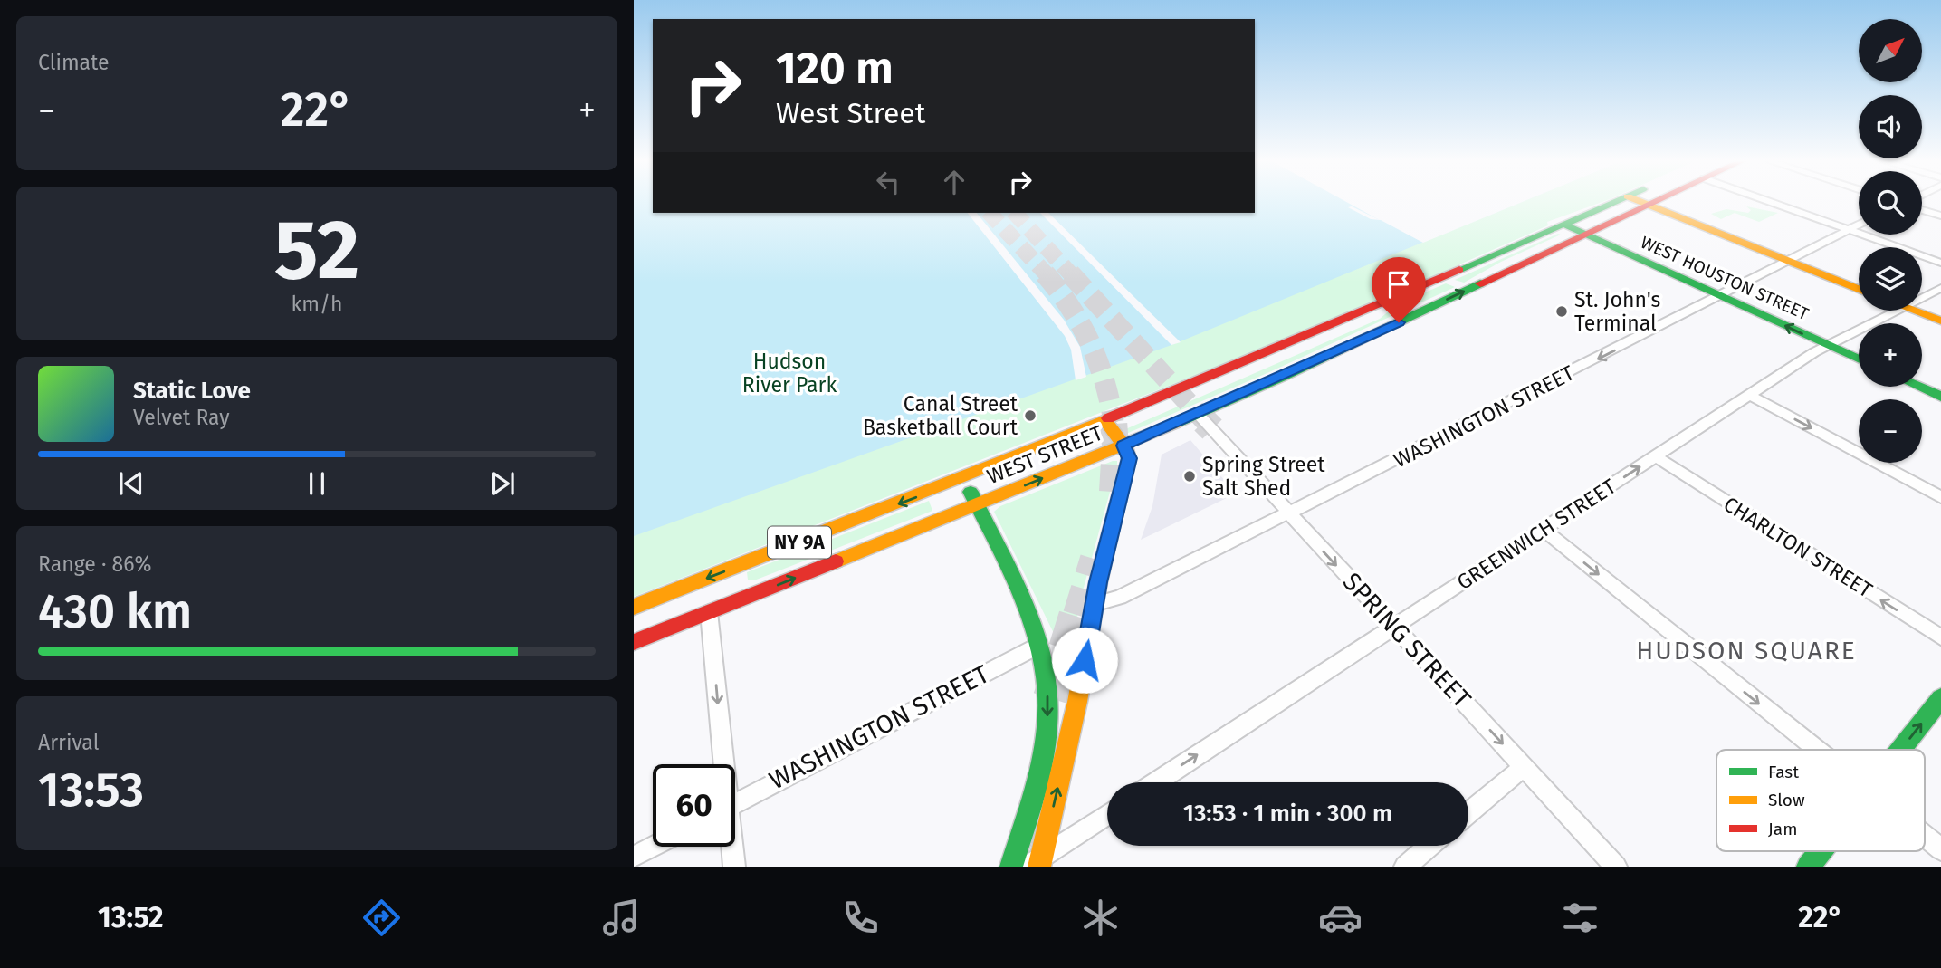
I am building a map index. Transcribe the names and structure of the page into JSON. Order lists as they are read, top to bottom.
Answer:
{
  "streets": {
    "main road": ["WEST HOUSTON STREET", "WEST STREET", "NY 9A"],
    "street": [
      "WASHINGTON STREET",
      "GREENWICH STREET",
      "CHARLTON STREET",
      "SPRING STREET"
    ]
  },
  "crossings": [
    ["WEST HOUSTON STREET", "WASHINGTON STREET"],
    ["WEST HOUSTON STREET", "WEST STREET"],
    ["WEST HOUSTON STREET", "GREENWICH STREET"],
    ["WASHINGTON STREET", "SPRING STREET"],
    ["WEST STREET", "SPRING STREET"],
    ["GREENWICH STREET", "CHARLTON STREET"],
    ["GREENWICH STREET", "SPRING STREET"]
  ],
  "one_way": ["WASHINGTON STREET", "GREENWICH STREET", "SPRING STREET"],
  "districts": ["HUDSON SQUARE"],
  "parks": ["Hudson River Park"],
  "places": ["St. John's Terminal", "Canal Street Basketball Court", "Spring Street Salt Shed"],
  "legend": ["Fast", "Slow", "Jam"],
  "north": "top right",
  "page": {
    "tile": [
      "Climate",
      ["52", "km/h"],
      ["Range · 86%", "430 km"],
      ["Arrival", "13:53"]
    ],
    "map_buttons": ["+", "−"],
    "turn": ["120 m", "West Street"],
    "heat": ["−", "22°", "+"],
    "song": ["Static Love", "Velvet Ray"],
    "limit": "60",
    "trip": "13:53 · 1 min · 300 m",
    "tabs": ["13:52", "22°"]
  }
}
